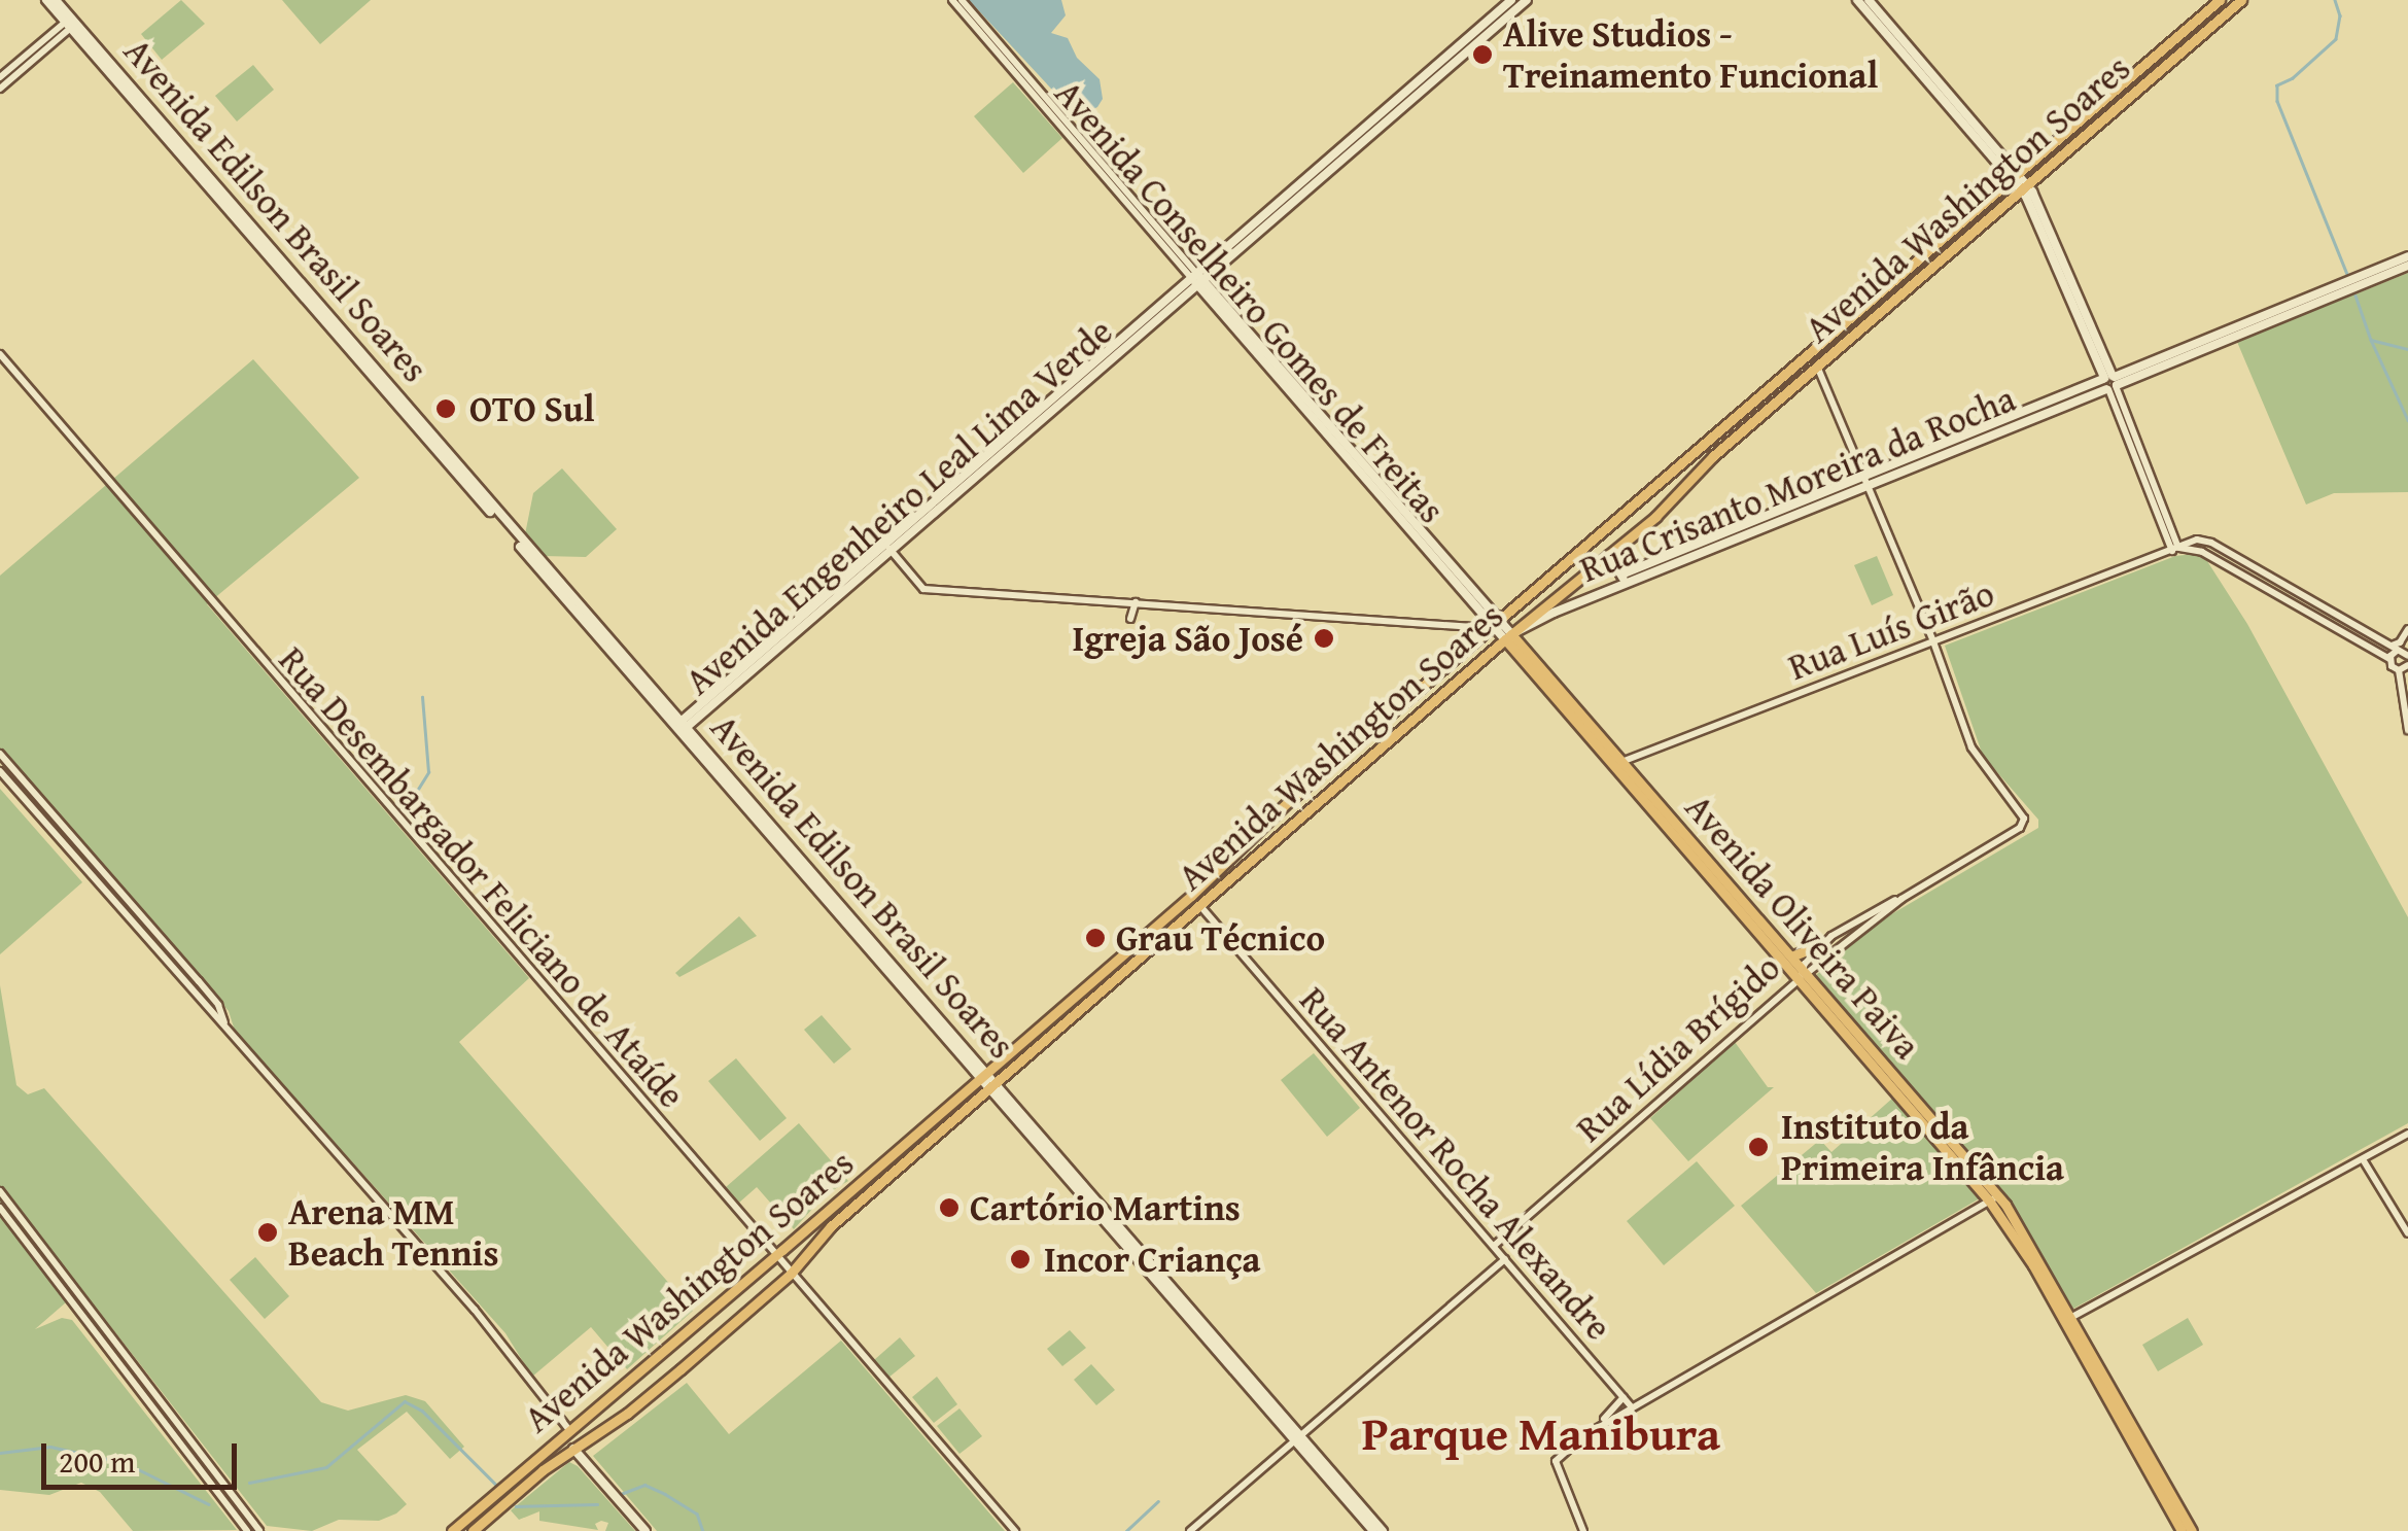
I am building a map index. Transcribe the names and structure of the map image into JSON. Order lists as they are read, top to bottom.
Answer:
{
  "streets": {
    "main road": [
      "Avenida Washington Soares",
      "Avenida Edilson Brasil Soares",
      "Avenida Conselheiro Gomes de Freitas",
      "Rua Crisanto Moreira da Rocha",
      "Avenida Engenheiro Leal Lima Verde",
      "Avenida Oliveira Paiva"
    ],
    "street": [
      "Rua Luís Girão",
      "Rua Desembargador Feliciano de Ataíde",
      "Rua Lídia Brígido",
      "Rua Antenor Rocha Alexandre"
    ]
  },
  "crossings": [
    ["Avenida Washington Soares", "Avenida Edilson Brasil Soares"],
    ["Avenida Washington Soares", "Avenida Conselheiro Gomes de Freitas"],
    ["Avenida Washington Soares", "Rua Crisanto Moreira da Rocha"],
    ["Avenida Washington Soares", "Rua Desembargador Feliciano de Ataíde"],
    ["Avenida Washington Soares", "Avenida Oliveira Paiva"],
    ["Avenida Washington Soares", "Rua Antenor Rocha Alexandre"],
    ["Avenida Edilson Brasil Soares", "Avenida Engenheiro Leal Lima Verde"],
    ["Avenida Conselheiro Gomes de Freitas", "Rua Crisanto Moreira da Rocha"],
    ["Avenida Conselheiro Gomes de Freitas", "Avenida Engenheiro Leal Lima Verde"],
    ["Avenida Conselheiro Gomes de Freitas", "Avenida Oliveira Paiva"],
    ["Rua Crisanto Moreira da Rocha", "Avenida Oliveira Paiva"],
    ["Rua Luís Girão", "Avenida Oliveira Paiva"],
    ["Rua Luís Girão", "Rua Lídia Brígido"],
    ["Avenida Oliveira Paiva", "Rua Lídia Brígido"],
    ["Rua Lídia Brígido", "Rua Antenor Rocha Alexandre"]
  ],
  "districts": ["Parque Manibura"],
  "places": [
    "Alive Studios - Treinamento Funcional",
    "OTO Sul",
    "Igreja São José",
    "Grau Técnico",
    "Instituto da Primeira Infância",
    "Cartório Martins",
    "Arena MM Beach Tennis",
    "Incor Criança"
  ],
  "scale_bar": "200 m"
}
